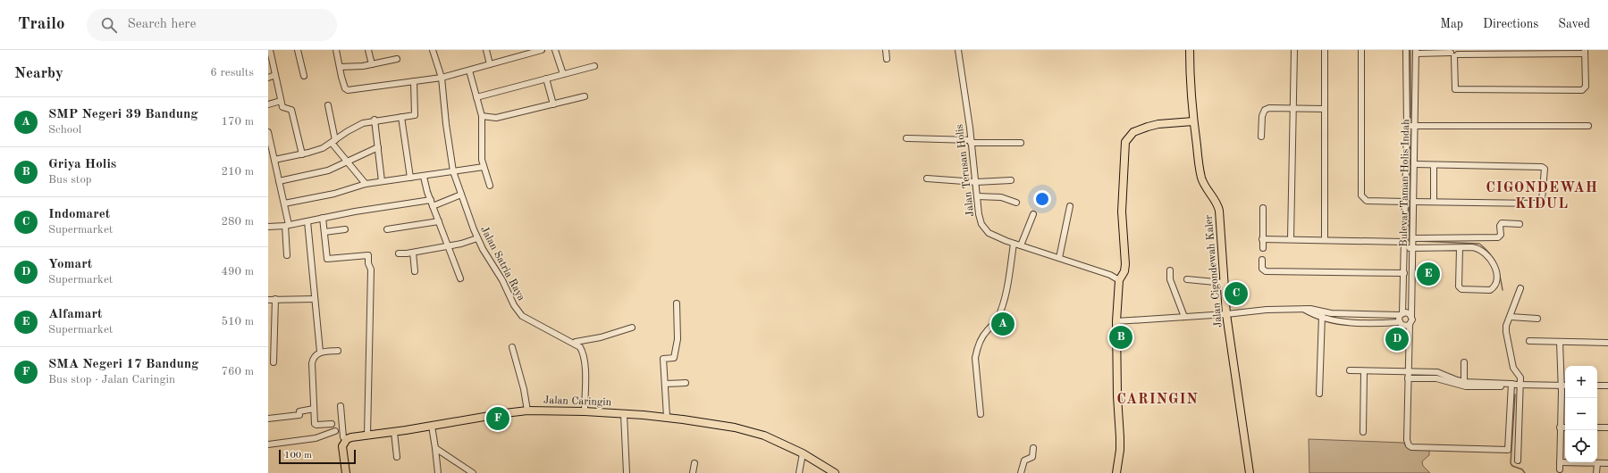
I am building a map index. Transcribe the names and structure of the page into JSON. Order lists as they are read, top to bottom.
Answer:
{
  "streets": {
    "main road": ["Jalan Cigondewah Kaler", "Jalan Caringin"],
    "street": ["Jalan Terusan Holis", "Bulevar Taman Holis Indah", "Jalan Satria Raya"]
  },
  "crossings": [
    ["Jalan Satria Raya", "Jalan Caringin"]
  ],
  "districts": ["CIGONDEWAH KIDUL", "CARINGIN"],
  "scale_bar": "100 m",
  "page": {
    "header": "Trailo",
    "search": "Search here",
    "nav": ["Map", "Directions", "Saved"],
    "heading": ["Nearby", "6 results"],
    "list": [
      {
        "mark": "A",
        "name": "SMP Negeri 39 Bandung",
        "note": "School",
        "value": "170 m"
      },
      {
        "mark": "B",
        "name": "Griya Holis",
        "note": "Bus stop",
        "value": "210 m"
      },
      {
        "mark": "C",
        "name": "Indomaret",
        "note": "Supermarket",
        "value": "280 m"
      },
      {
        "mark": "D",
        "name": "Yomart",
        "note": "Supermarket",
        "value": "490 m"
      },
      {
        "mark": "E",
        "name": "Alfamart",
        "note": "Supermarket",
        "value": "510 m"
      },
      {
        "mark": "F",
        "name": "SMA Negeri 17 Bandung",
        "note": "Bus stop · Jalan Caringin",
        "value": "760 m"
      }
    ],
    "pins": [
      "E",
      "C",
      "A",
      "B",
      "D",
      "F"
    ],
    "map_buttons": ["+", "−"],
    "scale": "100 m"
  }
}
